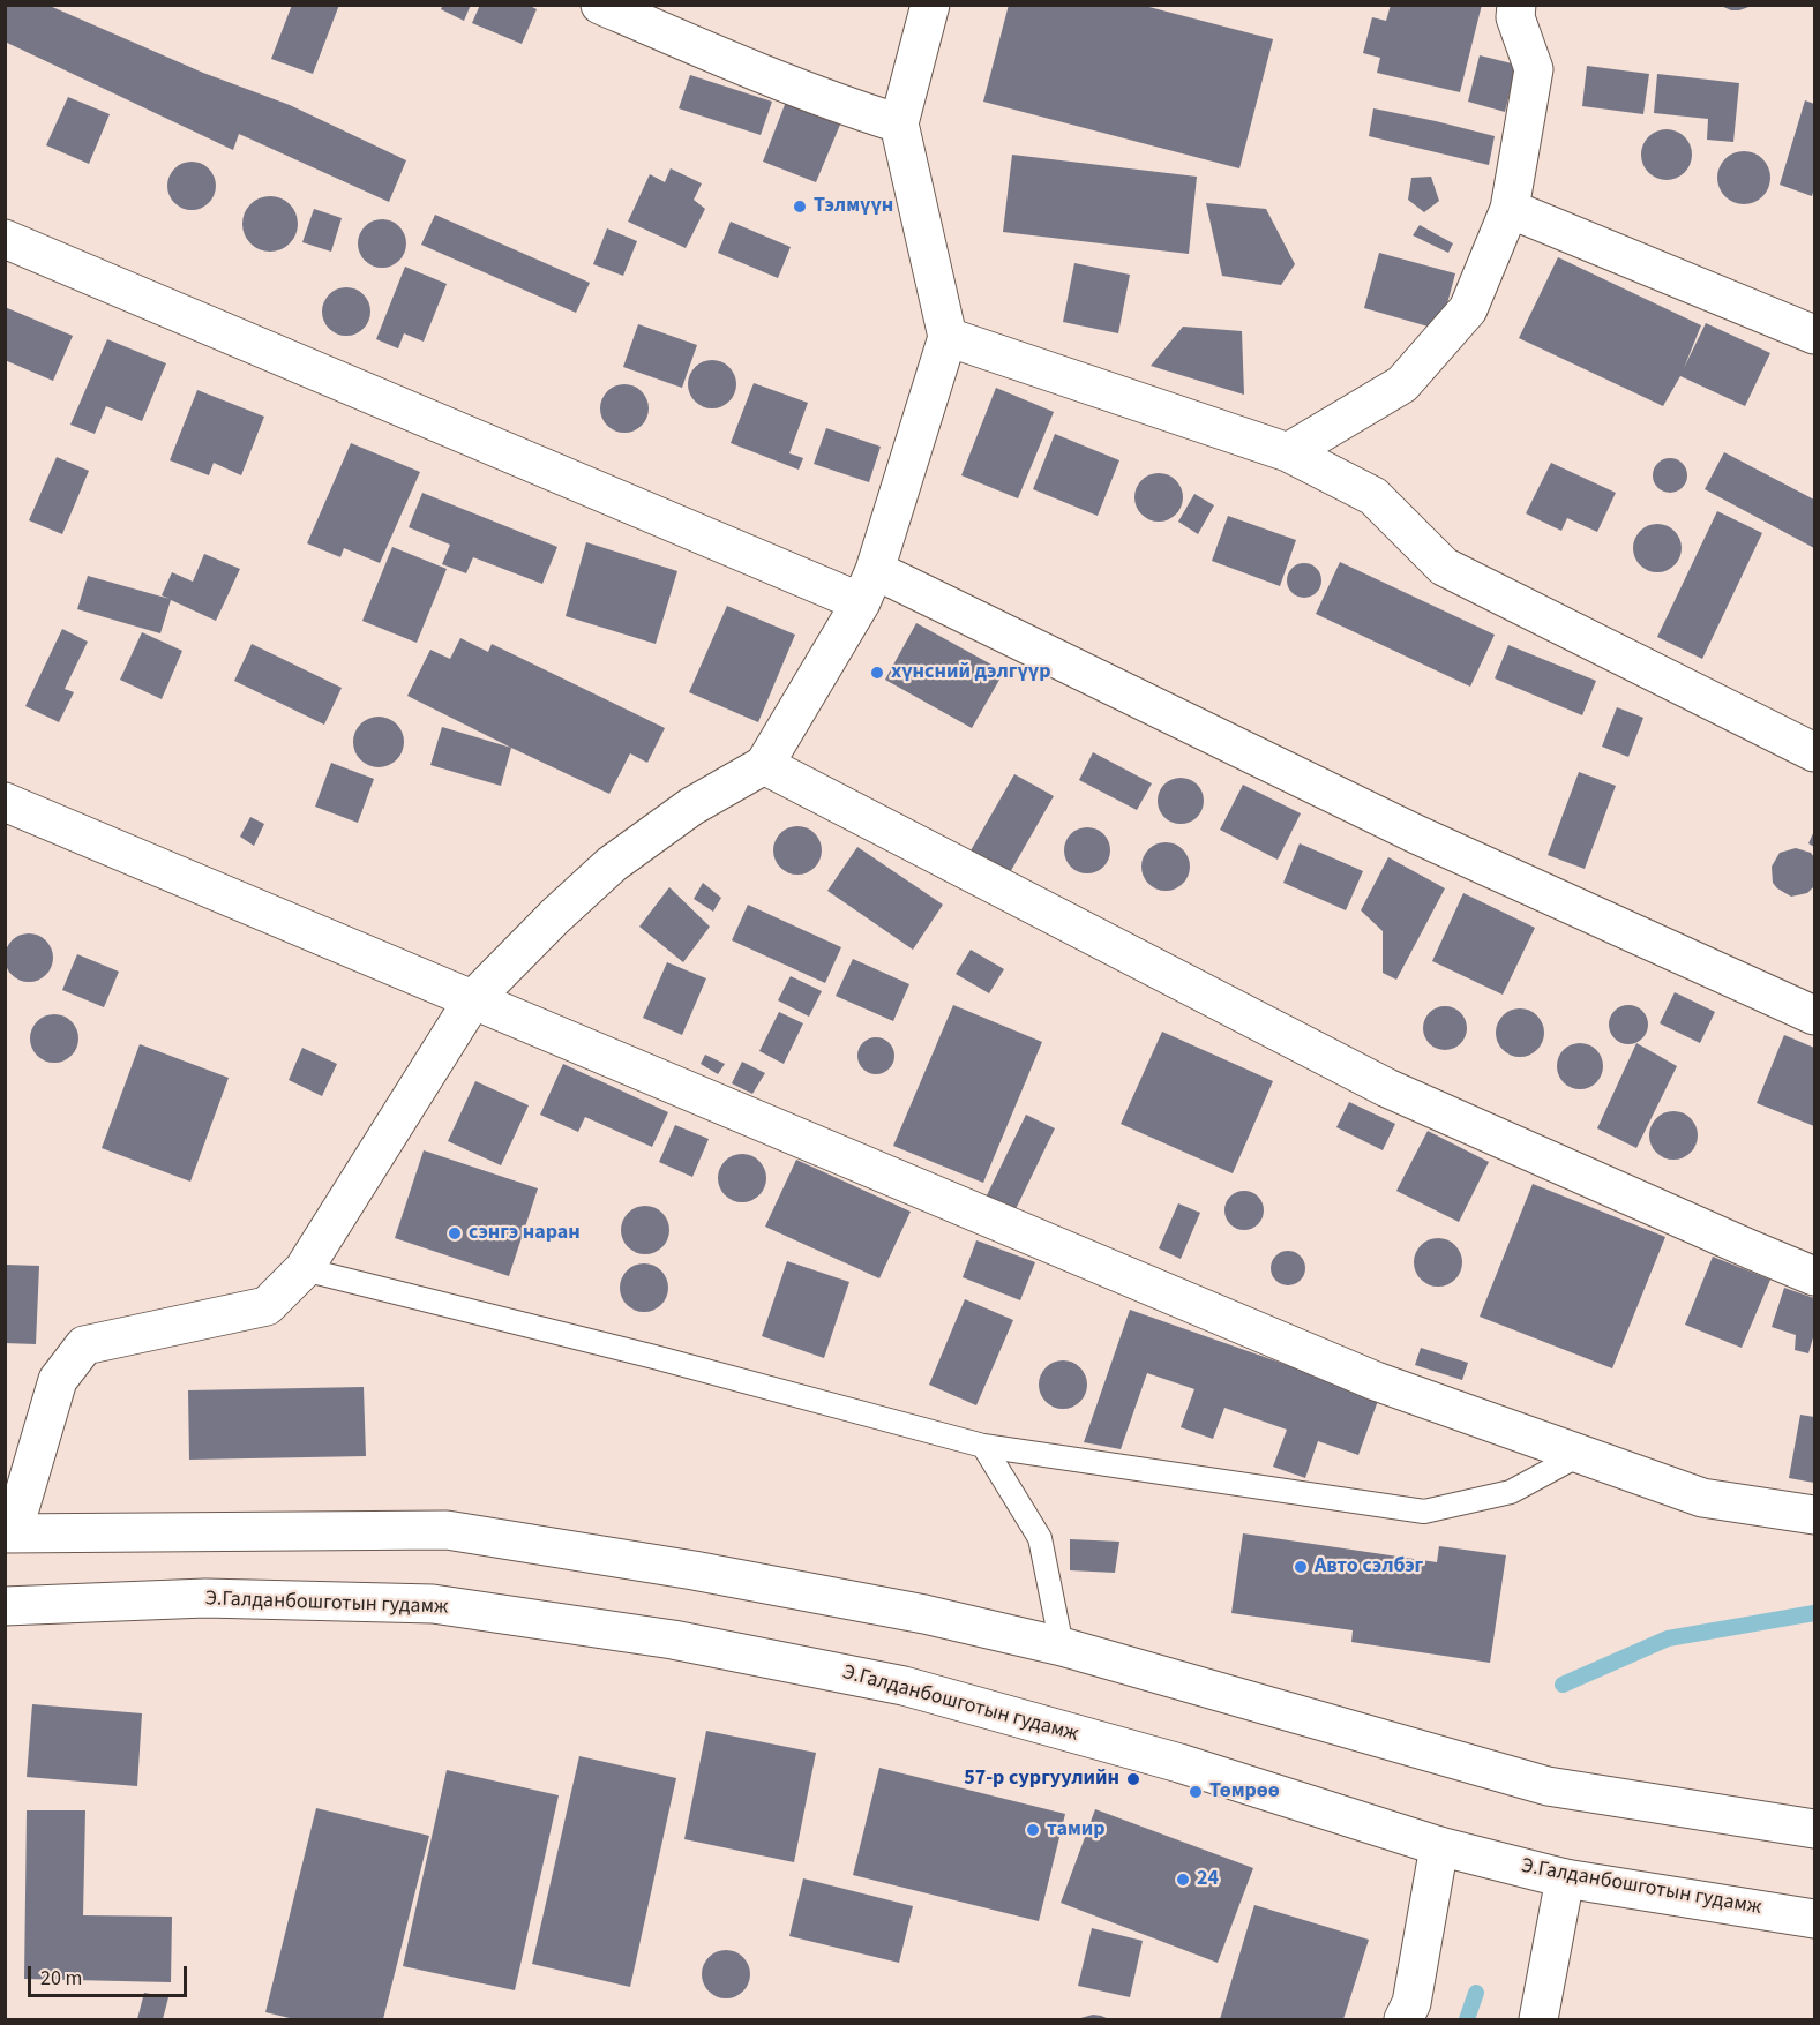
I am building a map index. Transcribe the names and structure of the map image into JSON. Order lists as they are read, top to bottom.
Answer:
{
  "streets": {
    "street": ["Э.Галданбошготын гудамж"]
  },
  "places": [
    "Тэлмүүн",
    "хүнсний дэлгүүр",
    "сэнгэ наран",
    "Авто сэлбэг",
    "57-р сургуулийн",
    "Төмрөө",
    "тамир",
    "24"
  ],
  "scale_bar": "20 m"
}
